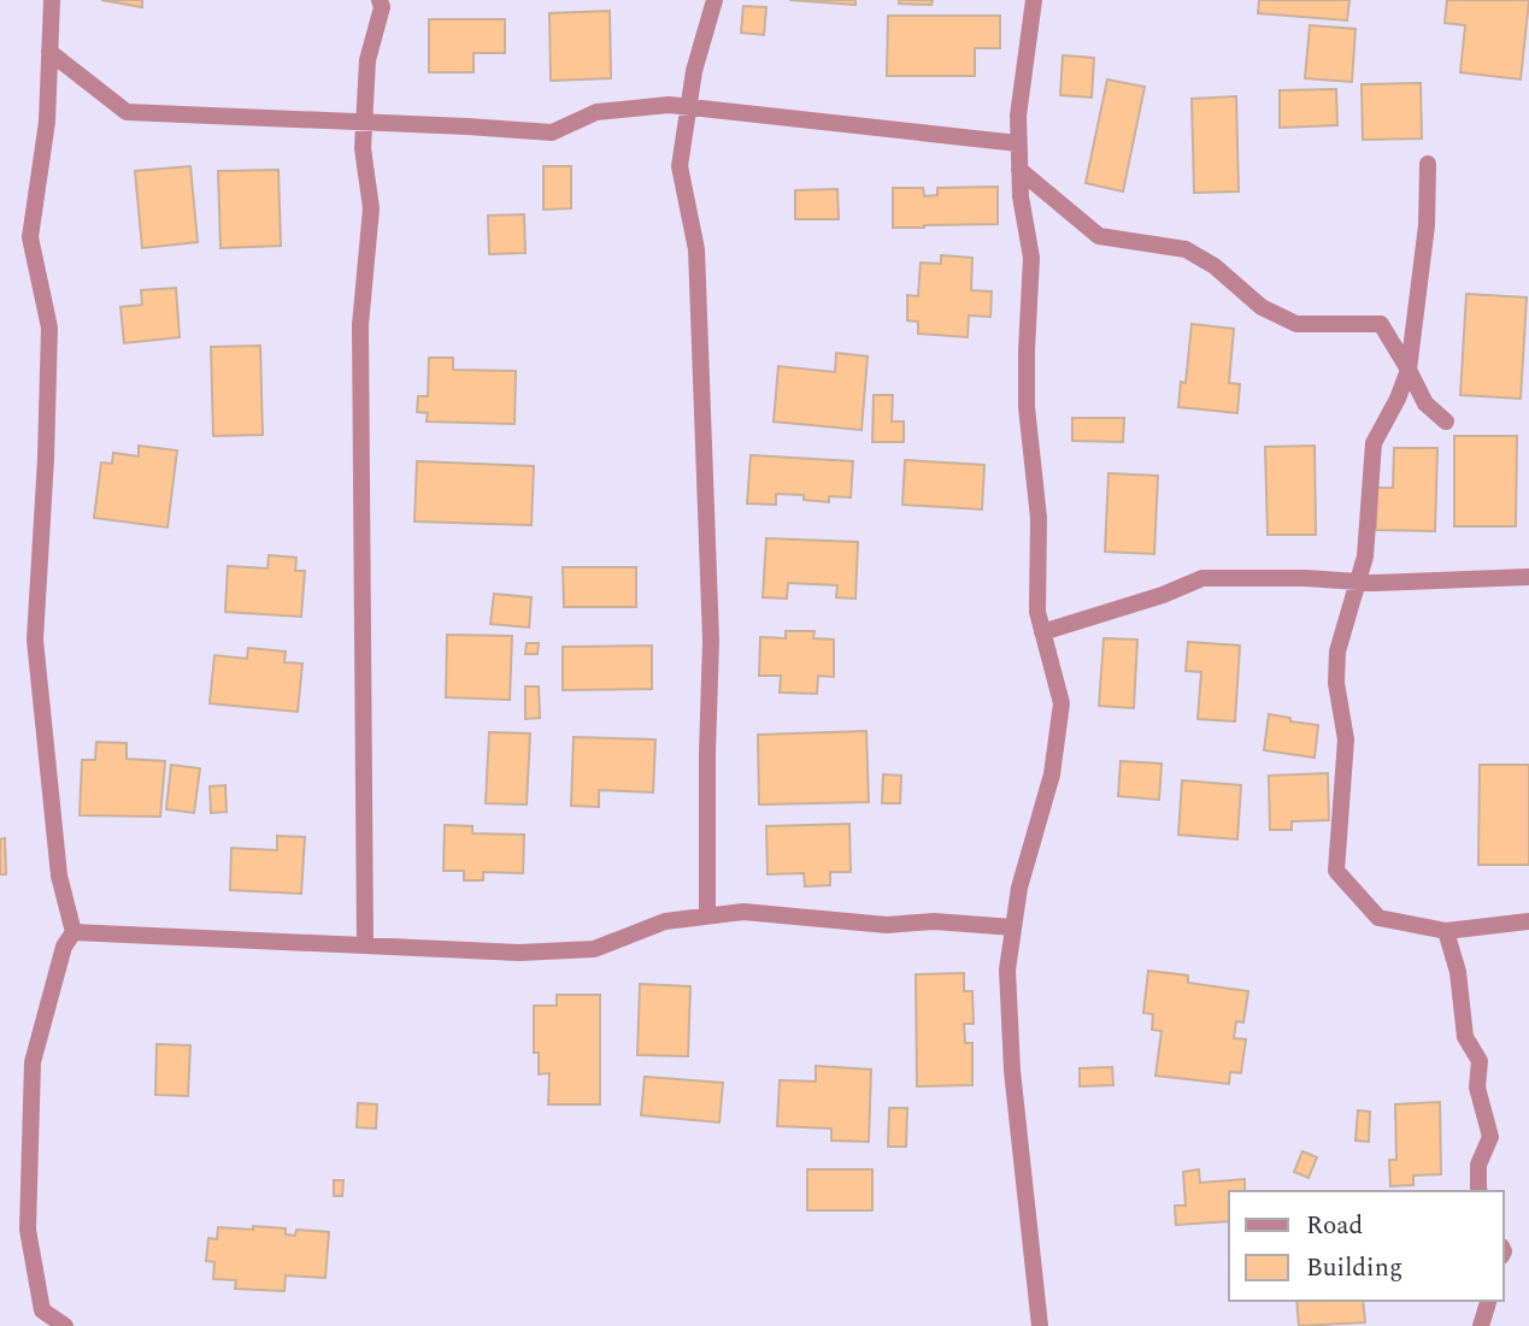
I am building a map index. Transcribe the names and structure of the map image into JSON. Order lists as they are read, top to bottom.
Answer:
{
  "legend": ["Road", "Building"]
}
